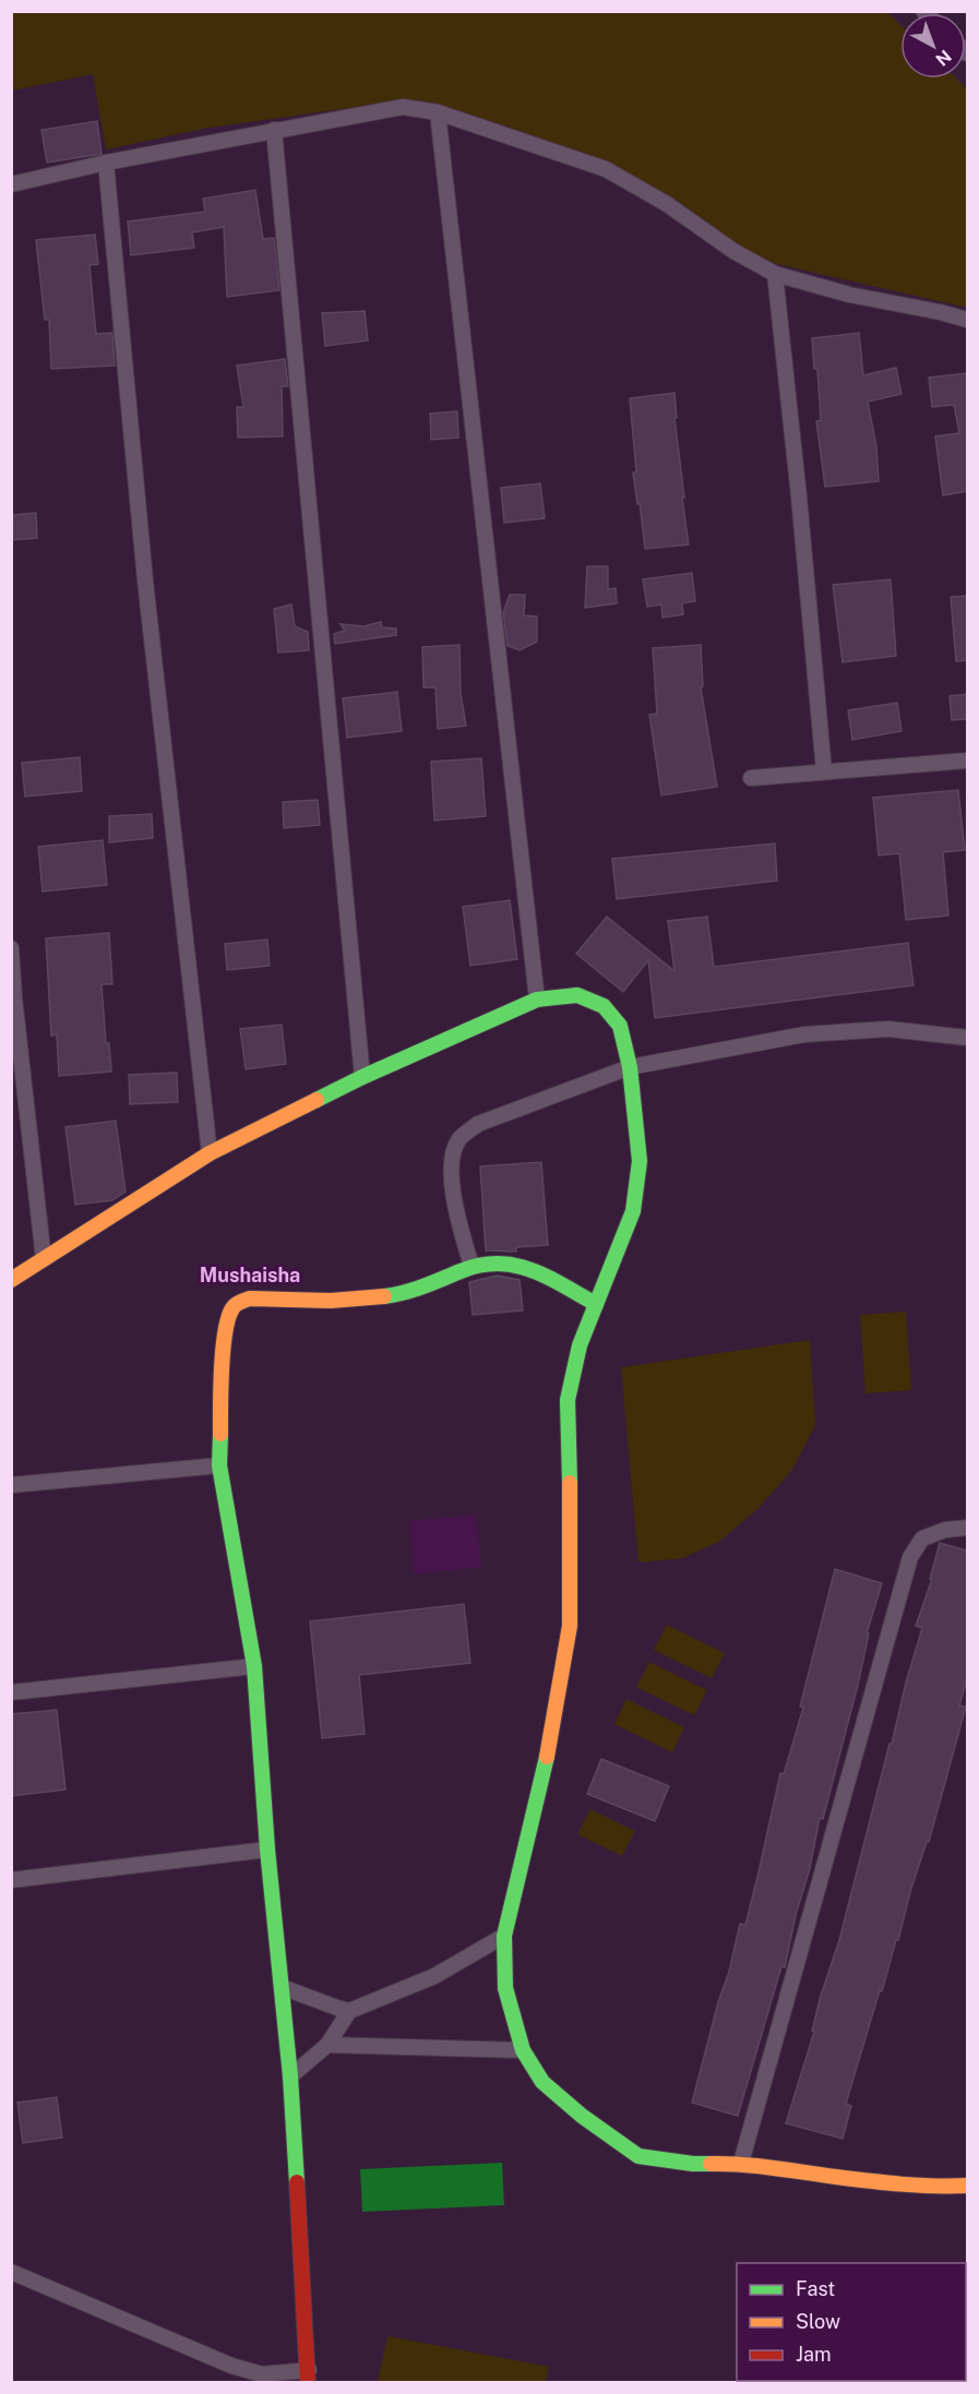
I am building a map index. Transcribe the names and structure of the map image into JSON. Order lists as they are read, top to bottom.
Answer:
{
  "districts": ["Mushaisha"],
  "legend": ["Fast", "Slow", "Jam"],
  "north": "bottom right"
}
